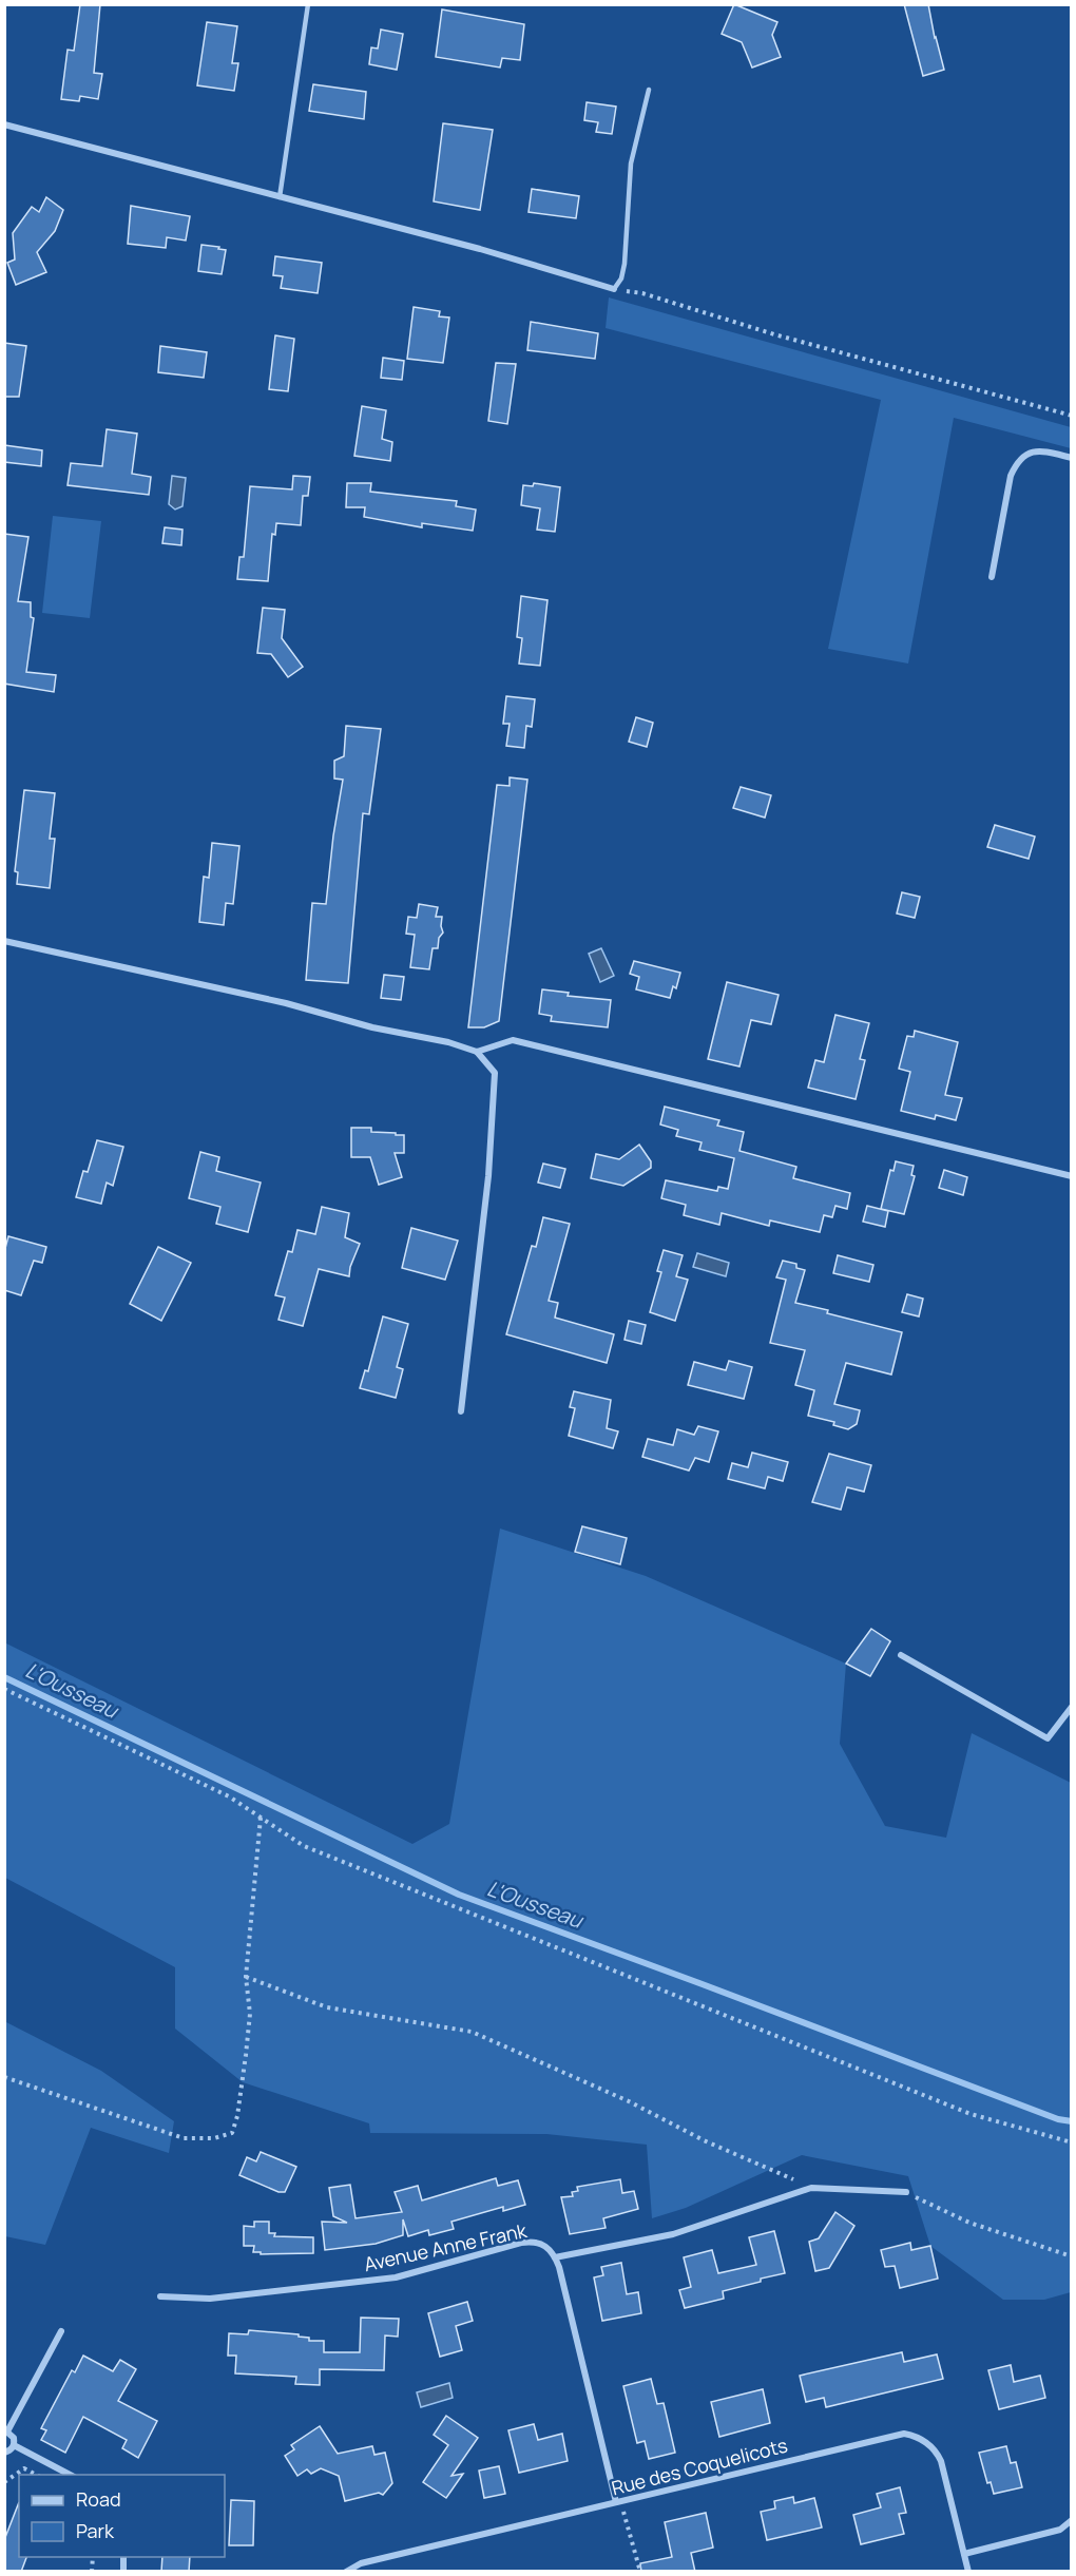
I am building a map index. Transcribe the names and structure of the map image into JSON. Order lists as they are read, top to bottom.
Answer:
{
  "streets": {
    "street": ["Avenue Anne Frank", "Rue des Coquelicots"]
  },
  "water": ["L'Ousseau"],
  "legend": ["Road", "Park"]
}
